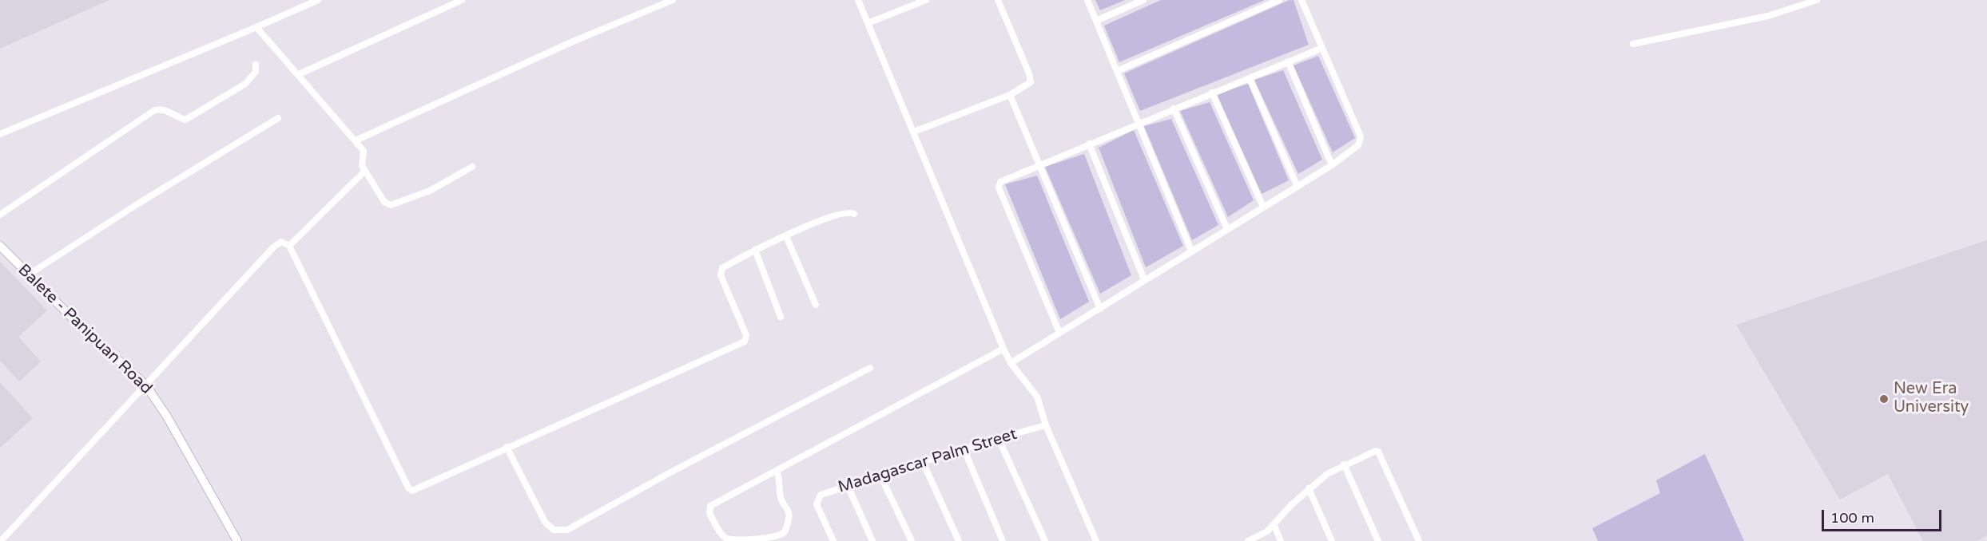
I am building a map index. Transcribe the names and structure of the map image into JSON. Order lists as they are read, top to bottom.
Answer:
{
  "streets": {
    "main road": ["Balete - Panipuan Road"],
    "street": ["Madagascar Palm Street"]
  },
  "places": ["New Era University"],
  "scale_bar": "100 m"
}
